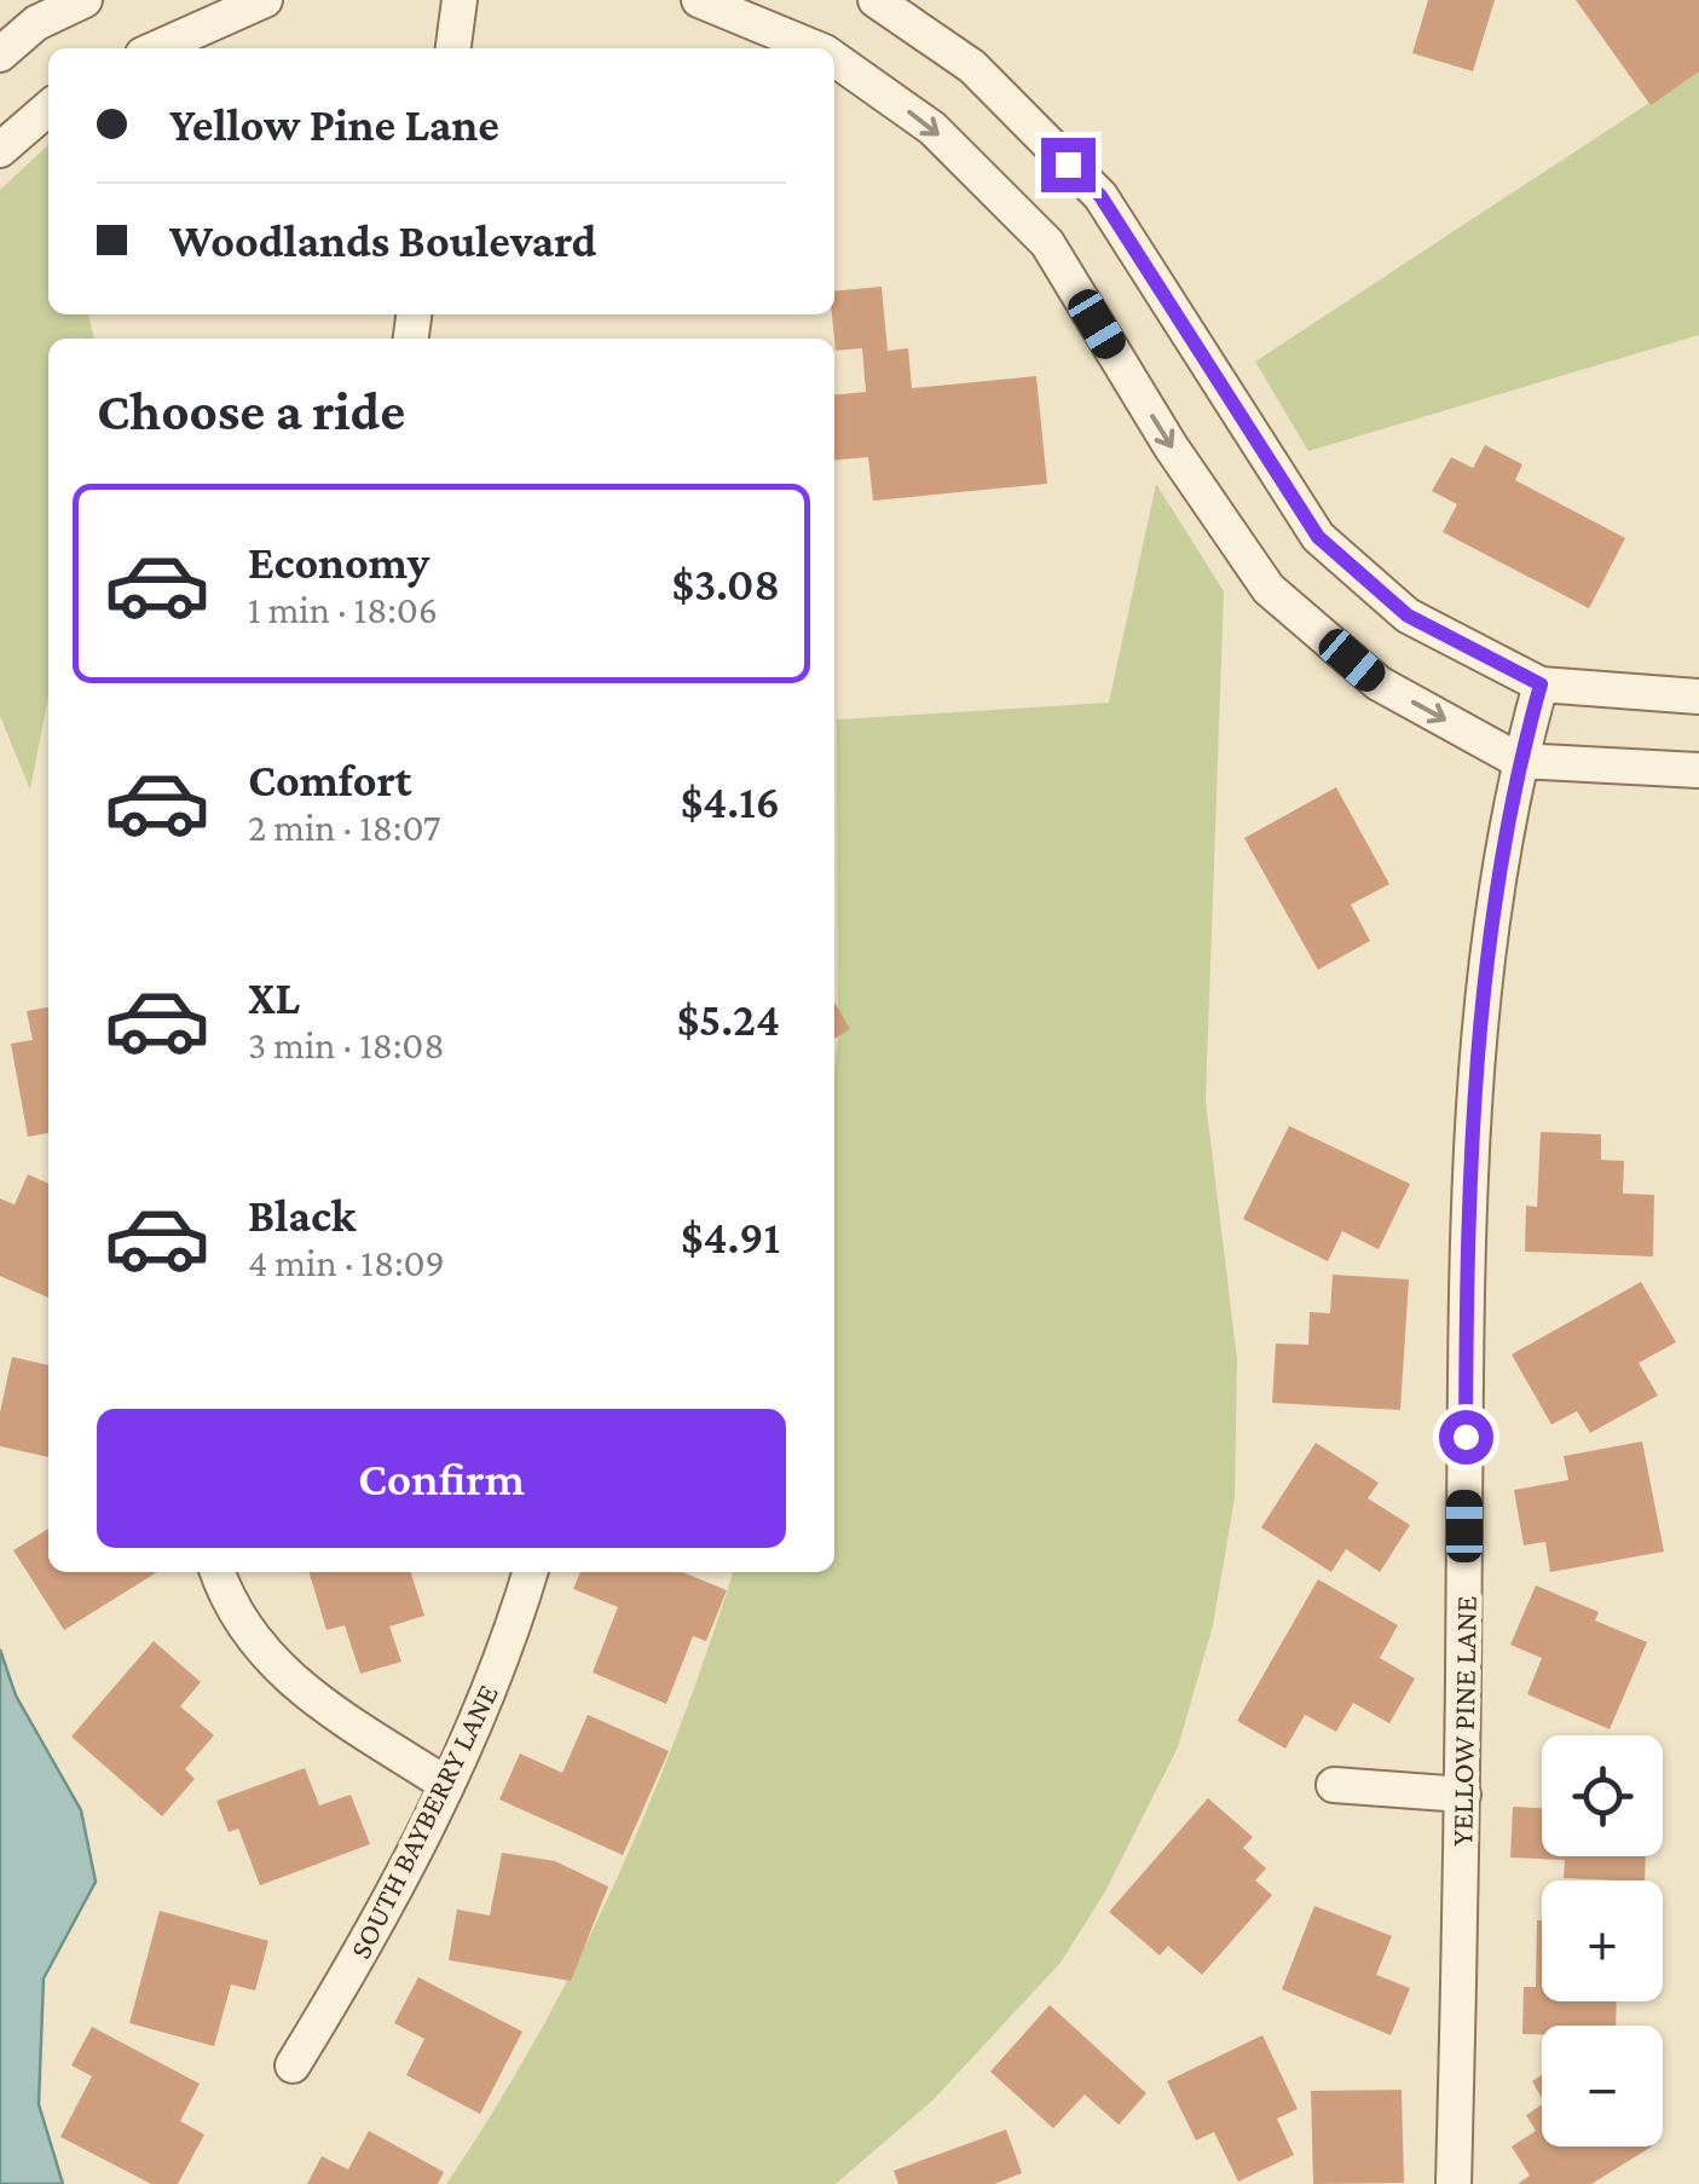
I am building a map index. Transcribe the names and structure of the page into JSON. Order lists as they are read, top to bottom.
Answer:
{
  "streets": {
    "street": ["YELLOW PINE LANE", "SOUTH BAYBERRY LANE"]
  },
  "page": {
    "banner": ["Yellow Pine Lane", "Woodlands Boulevard"],
    "heading": "Choose a ride",
    "list": [
      {
        "name": "Economy",
        "note": "1 min · 18:06",
        "value": "$3.08"
      },
      {
        "name": "Comfort",
        "note": "2 min · 18:07",
        "value": "$4.16"
      },
      {
        "name": "XL",
        "note": "3 min · 18:08",
        "value": "$5.24"
      },
      {
        "name": "Black",
        "note": "4 min · 18:09",
        "value": "$4.91"
      }
    ],
    "buttons": "Confirm",
    "map_buttons": ["+", "−"]
  }
}
